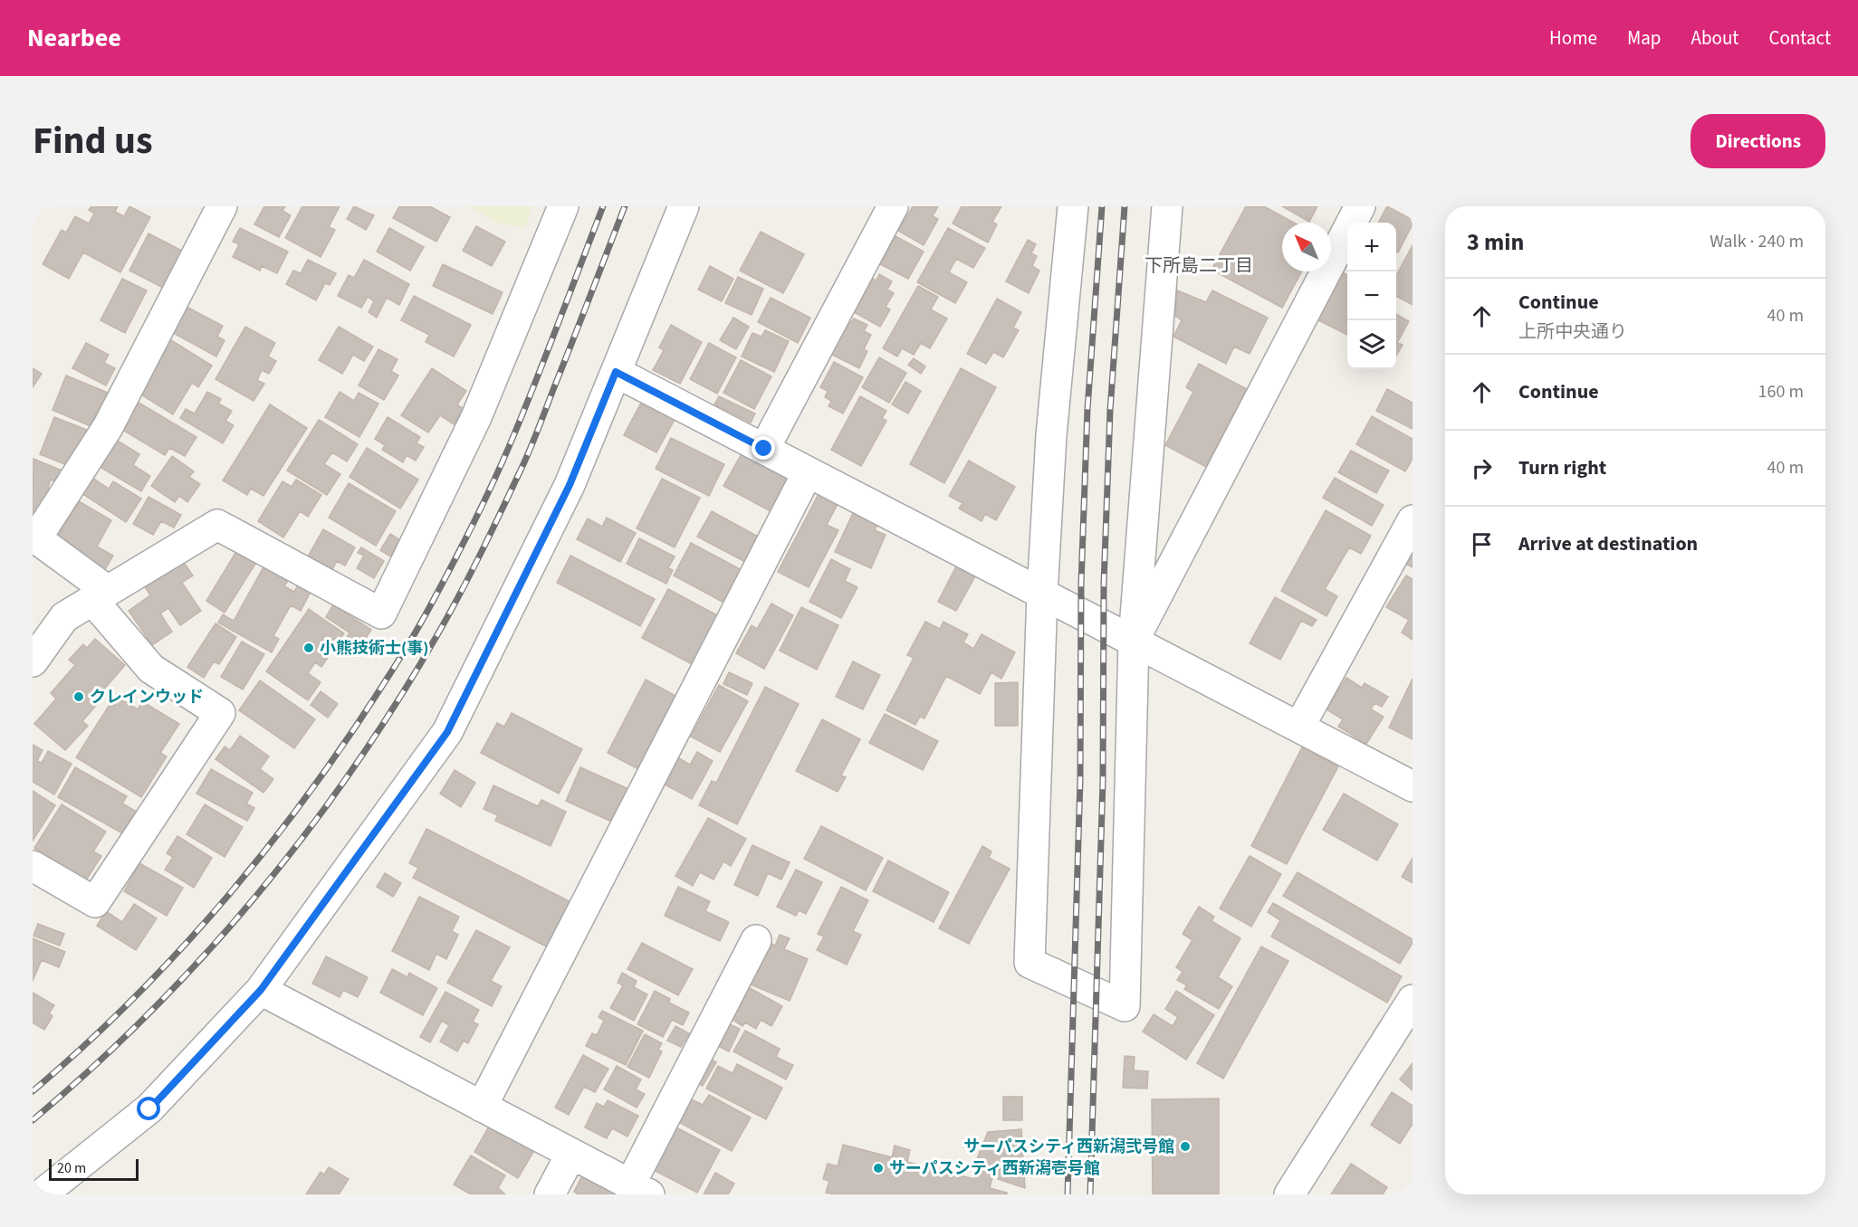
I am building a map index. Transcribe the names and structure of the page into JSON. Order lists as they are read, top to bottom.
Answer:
{
  "districts": ["下所島二丁目"],
  "places": [
    "小熊技術士(事)",
    "クレインウッド",
    "サーパスシティ西新潟弐号館",
    "サーパスシティ西新潟壱号館"
  ],
  "scale_bar": "20 m",
  "north": "top left",
  "page": {
    "header": "Nearbee",
    "nav": [
      "Home",
      "Map",
      "About",
      "Contact"
    ],
    "title": "Find us",
    "buttons": "Directions",
    "heading": ["3 min", "Walk · 240 m"],
    "map_buttons": ["+", "−"],
    "list": [
      ["Continue", "上所中央通り", "40 m"],
      ["Continue", "160 m"],
      ["Turn right", "40 m"],
      "Arrive at destination"
    ],
    "scale": "20 m"
  }
}
